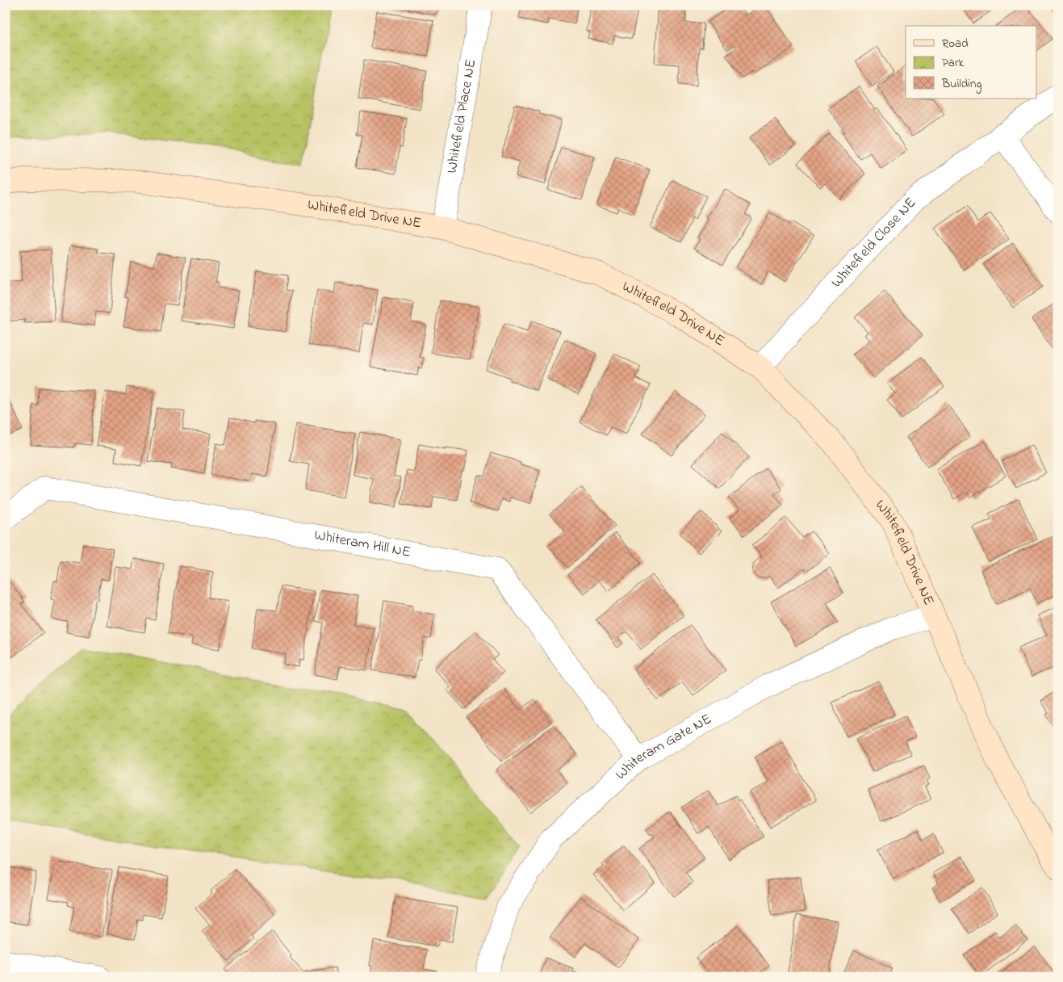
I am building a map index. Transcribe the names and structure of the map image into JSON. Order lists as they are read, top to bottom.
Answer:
{
  "streets": {
    "street": [
      "Whitefield Place NE",
      "Whitefield Drive NE",
      "Whitefield Close NE",
      "Whiteram Hill NE",
      "Whiteram Gate NE"
    ]
  },
  "crossings": [
    ["Whitefield Place NE", "Whitefield Drive NE"],
    ["Whitefield Drive NE", "Whitefield Close NE"],
    ["Whitefield Drive NE", "Whiteram Gate NE"],
    ["Whiteram Hill NE", "Whiteram Gate NE"]
  ],
  "legend": ["Road", "Park", "Building"]
}
